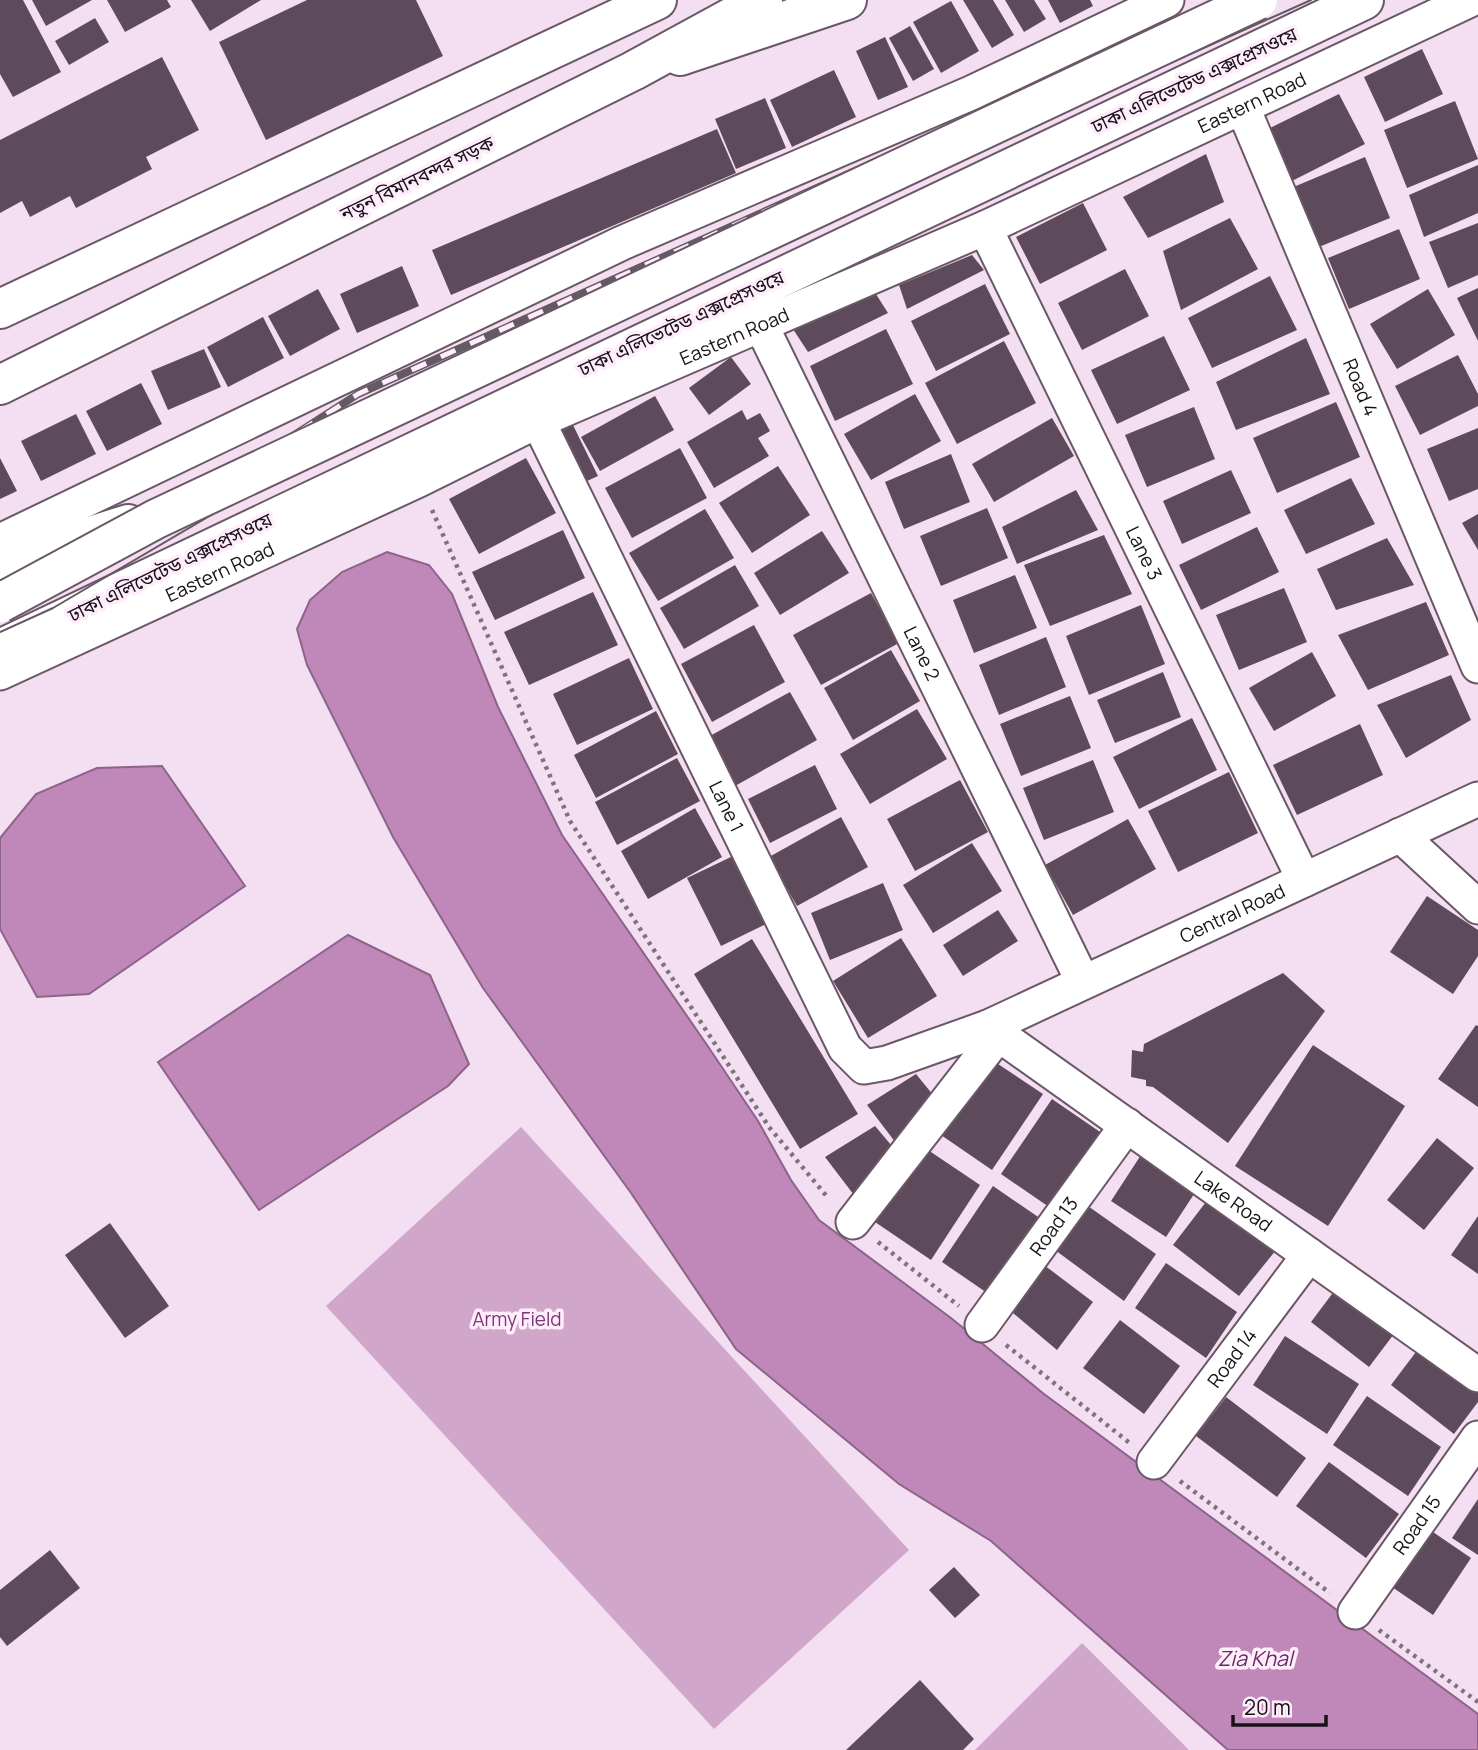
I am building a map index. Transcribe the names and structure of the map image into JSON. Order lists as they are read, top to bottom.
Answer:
{
  "streets": {
    "main road": ["ঢাকা এলিভেটেড এক্সপ্রেসওয়ে", "নতুন বিমানবন্দর সড়ক"],
    "street": [
      "Eastern Road",
      "Road 4",
      "Lane 3",
      "Lane 2",
      "Lane 1",
      "Central Road",
      "Lake Road",
      "Road 13",
      "Road 14",
      "Road 15"
    ]
  },
  "crossings": [
    ["Eastern Road", "Road 4"],
    ["Eastern Road", "Lane 3"],
    ["Eastern Road", "Lane 2"],
    ["Eastern Road", "Lane 1"],
    ["Lane 3", "Central Road"],
    ["Lane 2", "Central Road"],
    ["Lane 1", "Central Road"],
    ["Lane 1", "Lake Road"],
    ["Central Road", "Lake Road"],
    ["Lake Road", "Road 13"],
    ["Lake Road", "Road 14"]
  ],
  "water": ["Zia Khal"],
  "parks": ["Army Field"],
  "scale_bar": "20 m"
}
